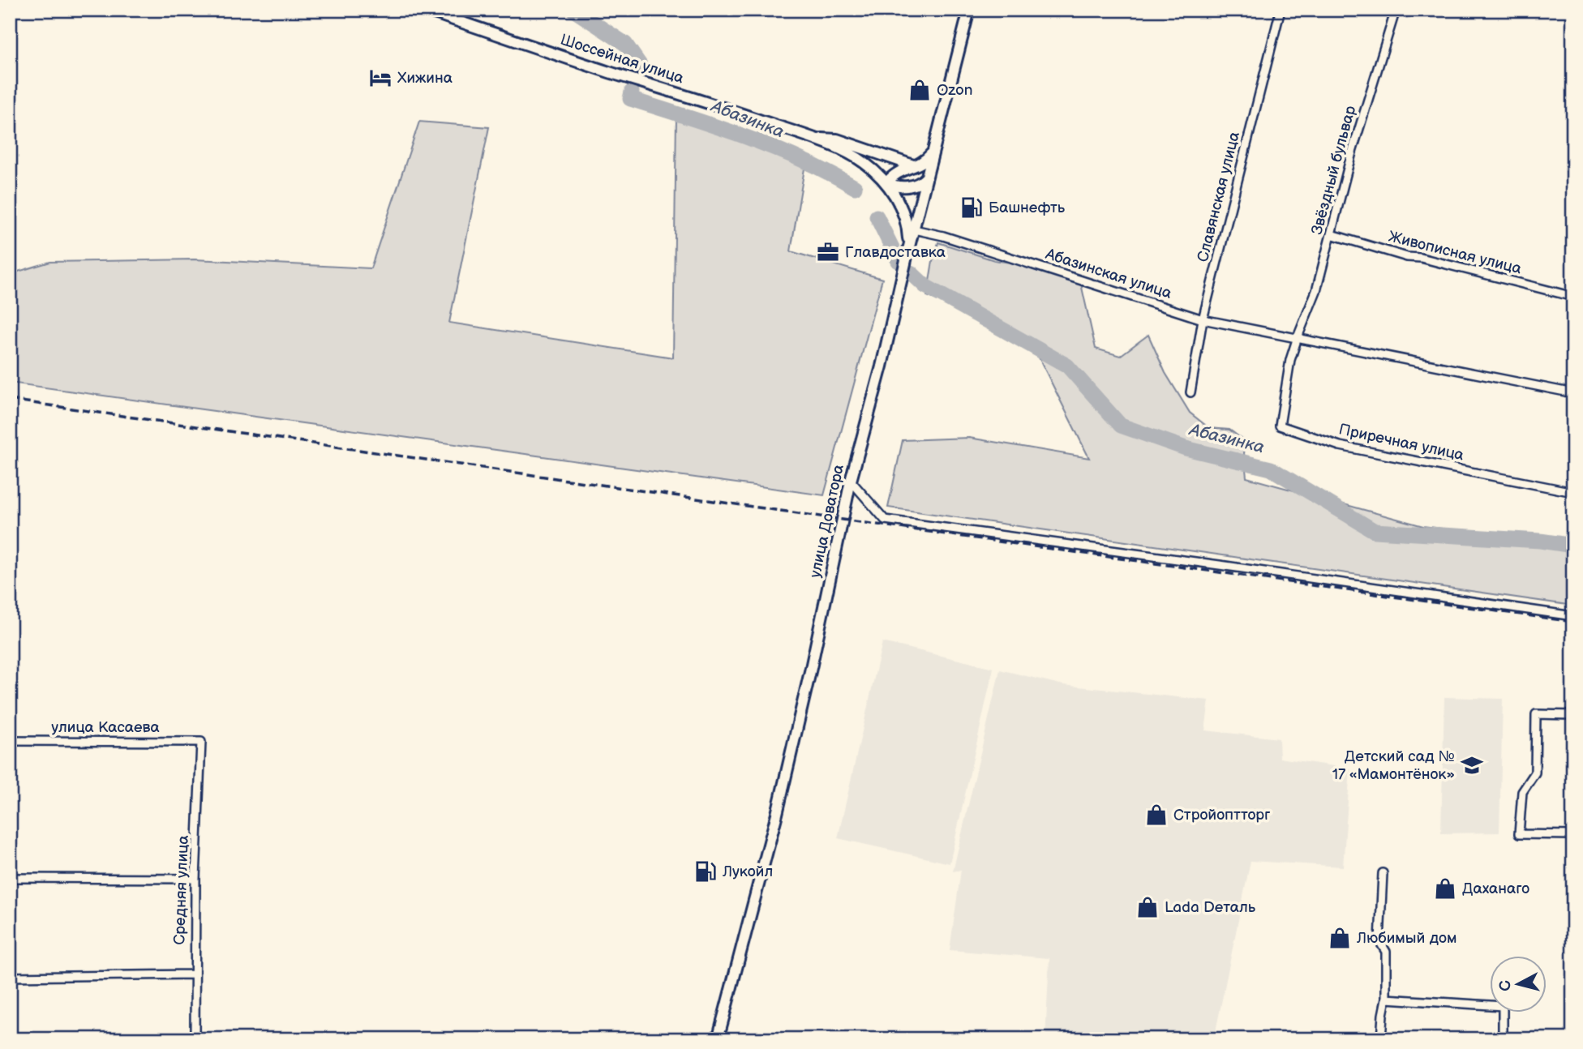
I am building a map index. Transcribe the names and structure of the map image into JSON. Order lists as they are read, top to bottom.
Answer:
{
  "streets": {
    "main road": ["Шоссейная улица", "улица Доватора"],
    "street": [
      "Звёздный бульвар",
      "Славянская улица",
      "Живописная улица",
      "Абазинская улица",
      "Приречная улица",
      "улица Касаева",
      "Средняя улица"
    ]
  },
  "crossings": [
    ["Звёздный бульвар", "Живописная улица"],
    ["Звёздный бульвар", "Абазинская улица"],
    ["Звёздный бульвар", "Приречная улица"],
    ["Славянская улица", "Абазинская улица"],
    ["Абазинская улица", "Приречная улица"],
    ["Абазинская улица", "улица Доватора"],
    ["улица Касаева", "Средняя улица"]
  ],
  "water": ["Абазинка"],
  "places": {
    "hotel": ["Хижина"],
    "shop": [
      "Ozon",
      "Стройоптторг",
      "Даханаго",
      "Lada Dеталь",
      "Любимый дом"
    ],
    "fuel station": ["Башнефть", "Лукойл"],
    "office": ["Главдоставка"],
    "school or university": ["Детский сад № 17 «Мамонтёнок»"]
  },
  "north": "left"
}
